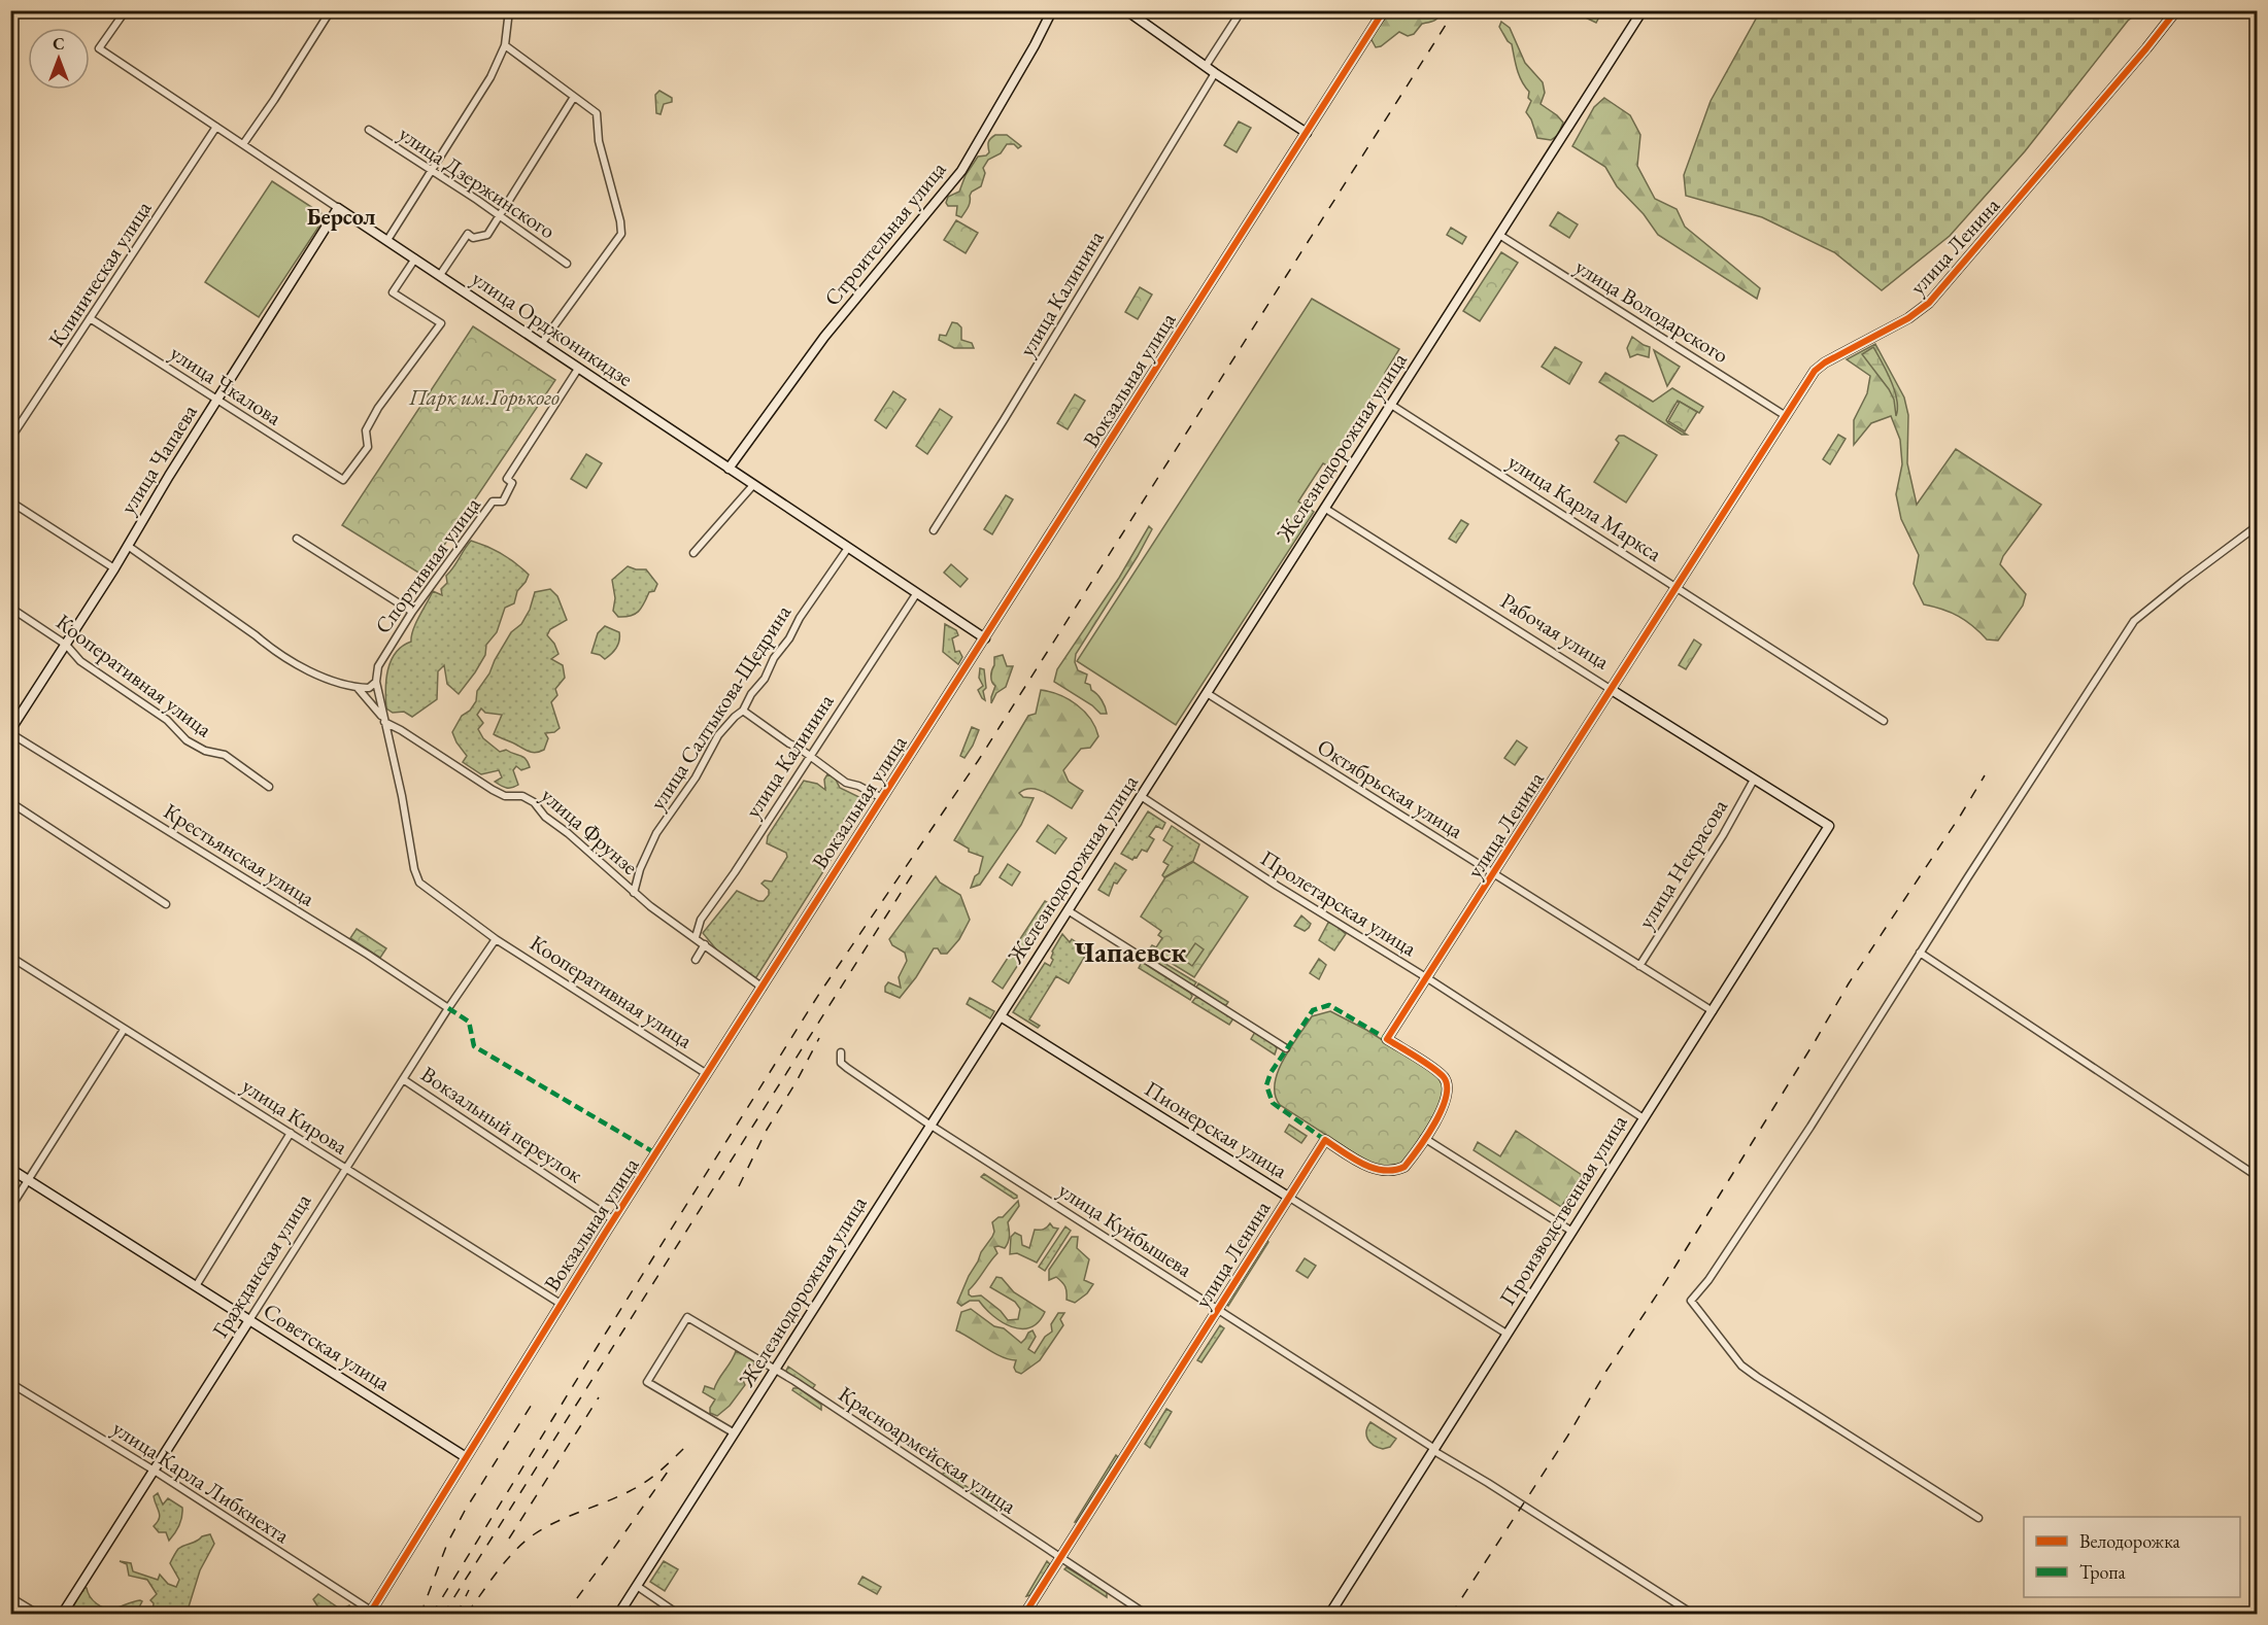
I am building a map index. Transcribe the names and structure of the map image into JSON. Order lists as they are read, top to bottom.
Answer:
{
  "streets": {
    "street": [
      "улица Дзержинского",
      "Строительная улица",
      "улица Ленина",
      "Клиническая улица",
      "улица Калинина",
      "улица Володарского",
      "улица Орджоникидзе",
      "Вокзальная улица",
      "улица Чкалова",
      "Железнодорожная улица",
      "улица Чапаева",
      "улица Карла Маркса",
      "Спортивная улица",
      "Рабочая улица",
      "Кооперативная улица",
      "улица Салтыкова-Щедрина",
      "Октябрьская улица",
      "улица Фрунзе",
      "Крестьянская улица",
      "улица Некрасова",
      "Пролетарская улица",
      "улица Кирова",
      "Вокзальный переулок",
      "Пионерская улица",
      "Производственная улица",
      "улица Куйбышева",
      "Гражданская улица",
      "Советская улица",
      "Красноармейская улица",
      "улица Карла Либкнехта"
    ]
  },
  "crossings": [
    ["Строительная улица", "улица Орджоникидзе"],
    ["улица Ленина", "улица Володарского"],
    ["улица Ленина", "улица Карла Маркса"],
    ["улица Ленина", "Рабочая улица"],
    ["улица Ленина", "Октябрьская улица"],
    ["улица Ленина", "Пролетарская улица"],
    ["улица Ленина", "Пионерская улица"],
    ["улица Ленина", "улица Куйбышева"],
    ["улица Ленина", "Красноармейская улица"],
    ["Клиническая улица", "улица Орджоникидзе"],
    ["Клиническая улица", "улица Чкалова"],
    ["улица Калинина", "улица Орджоникидзе"],
    ["улица Калинина", "улица Фрунзе"],
    ["улица Володарского", "Железнодорожная улица"],
    ["улица Орджоникидзе", "Вокзальная улица"],
    ["улица Орджоникидзе", "улица Чкалова"],
    ["улица Орджоникидзе", "улица Чапаева"],
    ["улица Орджоникидзе", "Спортивная улица"],
    ["улица Орджоникидзе", "улица Салтыкова-Щедрина"],
    ["Вокзальная улица", "Кооперативная улица"],
    ["Вокзальная улица", "улица Фрунзе"],
    ["Вокзальная улица", "улица Кирова"],
    ["Вокзальная улица", "Вокзальный переулок"],
    ["Вокзальная улица", "Советская улица"],
    ["Вокзальная улица", "улица Карла Либкнехта"],
    ["улица Чкалова", "улица Чапаева"],
    ["Железнодорожная улица", "улица Карла Маркса"],
    ["Железнодорожная улица", "Рабочая улица"],
    ["Железнодорожная улица", "Октябрьская улица"],
    ["Железнодорожная улица", "Пролетарская улица"],
    ["Железнодорожная улица", "Пионерская улица"],
    ["Железнодорожная улица", "улица Куйбышева"],
    ["Железнодорожная улица", "Красноармейская улица"],
    ["улица Чапаева", "Кооперативная улица"],
    ["улица Чапаева", "Крестьянская улица"],
    ["Спортивная улица", "Кооперативная улица"],
    ["Рабочая улица", "улица Некрасова"],
    ["Рабочая улица", "Производственная улица"],
    ["Кооперативная улица", "улица Фрунзе"],
    ["Кооперативная улица", "Гражданская улица"],
    ["улица Салтыкова-Щедрина", "улица Фрунзе"],
    ["Октябрьская улица", "улица Некрасова"],
    ["Октябрьская улица", "Производственная улица"],
    ["Крестьянская улица", "Гражданская улица"],
    ["Пролетарская улица", "Производственная улица"],
    ["улица Кирова", "Гражданская улица"],
    ["Вокзальный переулок", "Гражданская улица"],
    ["Пионерская улица", "Производственная улица"],
    ["Производственная улица", "улица Куйбышева"],
    ["Гражданская улица", "Советская улица"],
    ["Гражданская улица", "улица Карла Либкнехта"]
  ],
  "districts": ["Берсол", "Чапаевск"],
  "parks": ["Парк им.Горького"],
  "legend": ["Велодорожка", "Тропа"],
  "north": "top"
}
